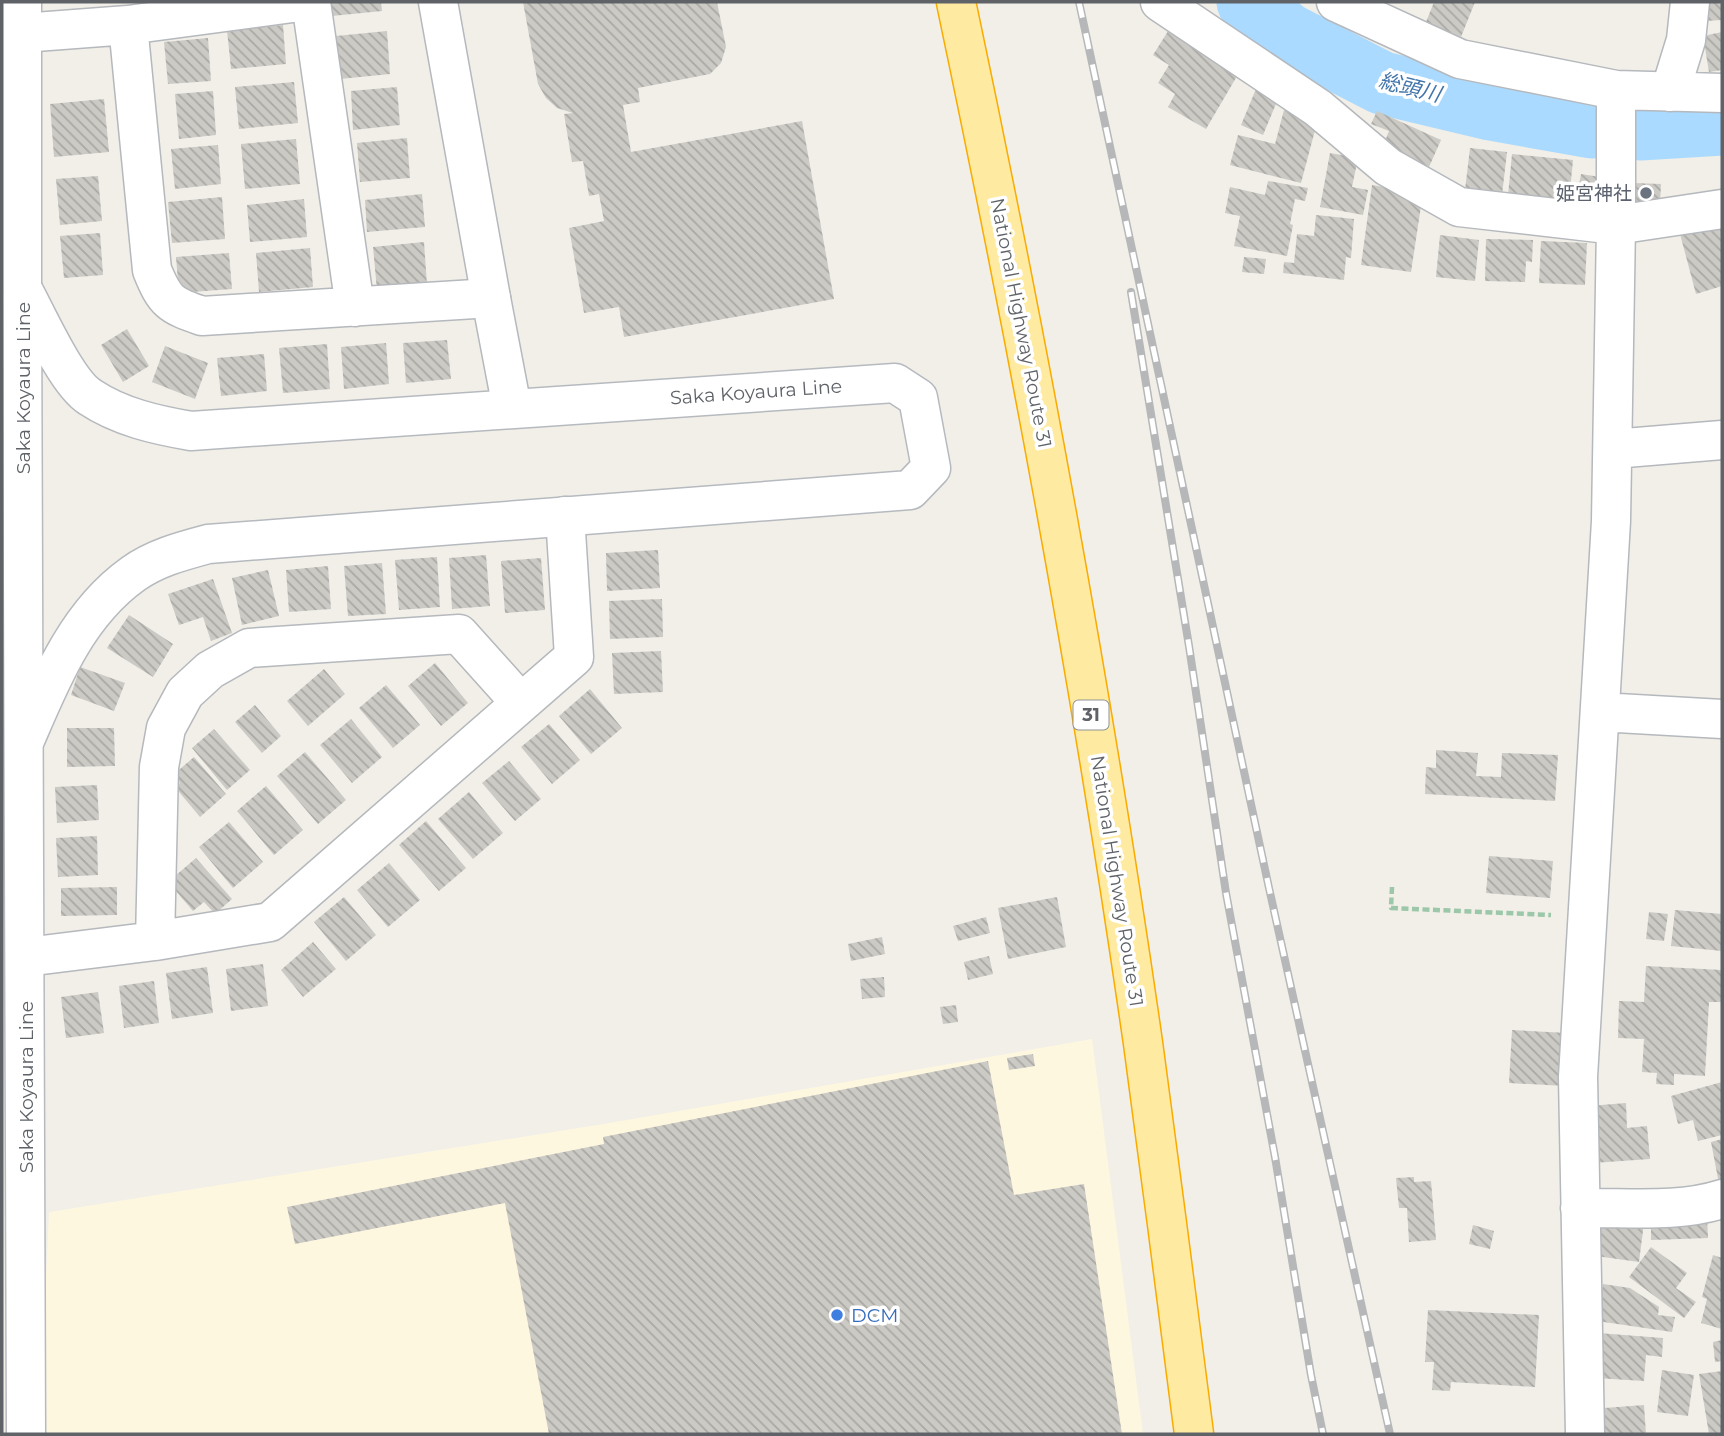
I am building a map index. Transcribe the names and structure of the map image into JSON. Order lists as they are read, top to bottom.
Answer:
{
  "streets": {
    "highway": ["National Highway Route 31", "31"],
    "street": ["Saka Koyaura Line"]
  },
  "water": ["総頭川"],
  "places": ["姫宮神社", "DCM"]
}
